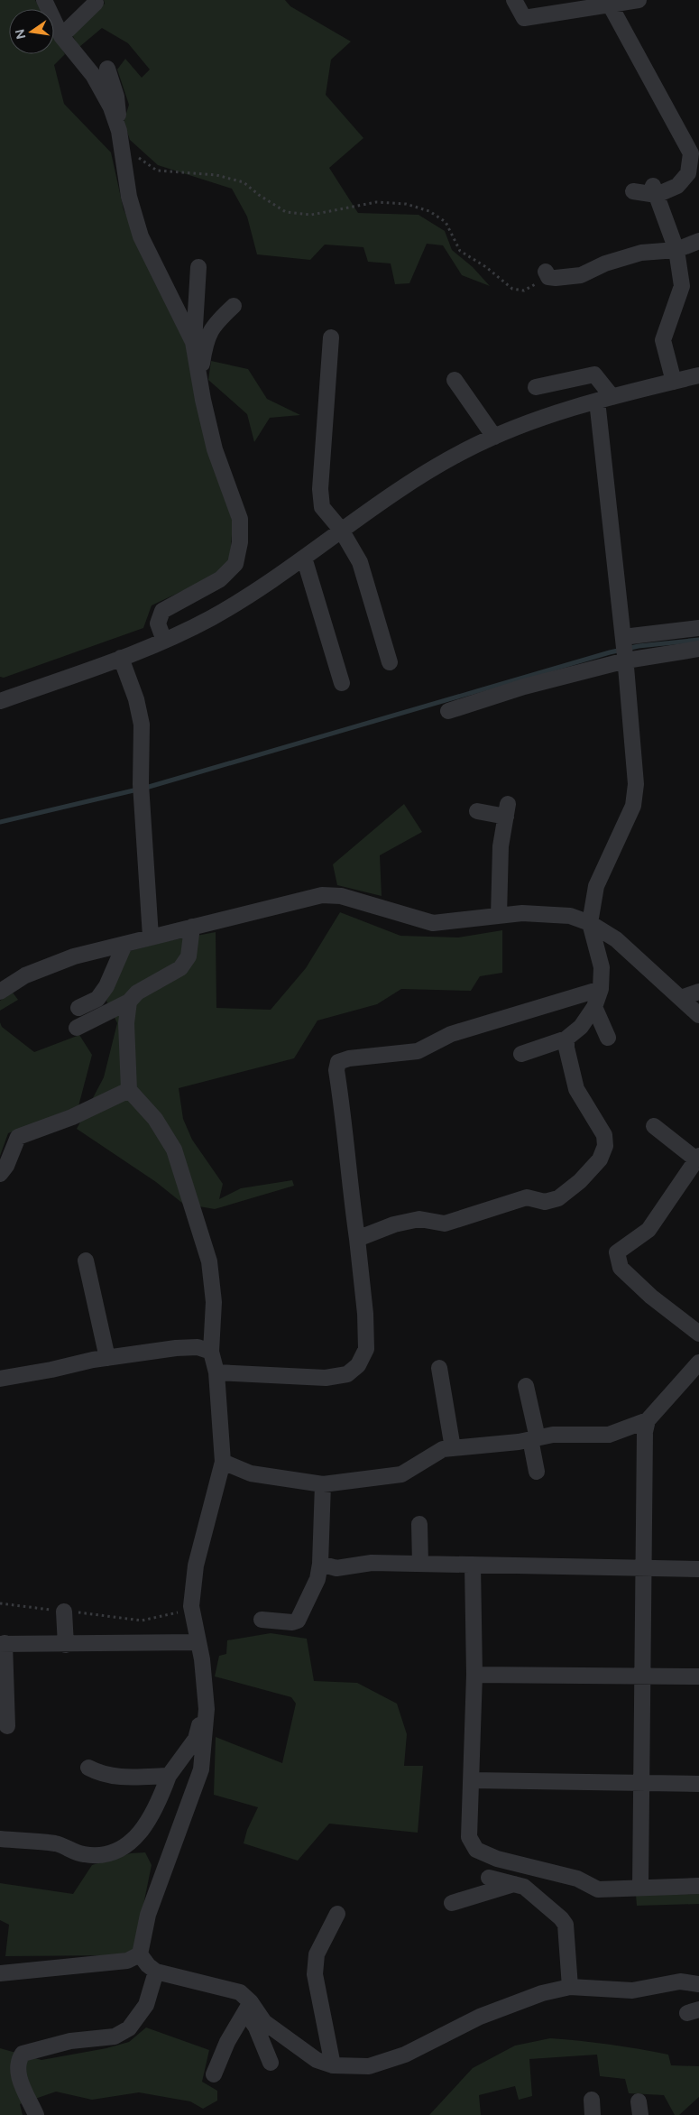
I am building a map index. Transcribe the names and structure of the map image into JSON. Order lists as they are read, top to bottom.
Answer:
{
  "north": "left"
}
